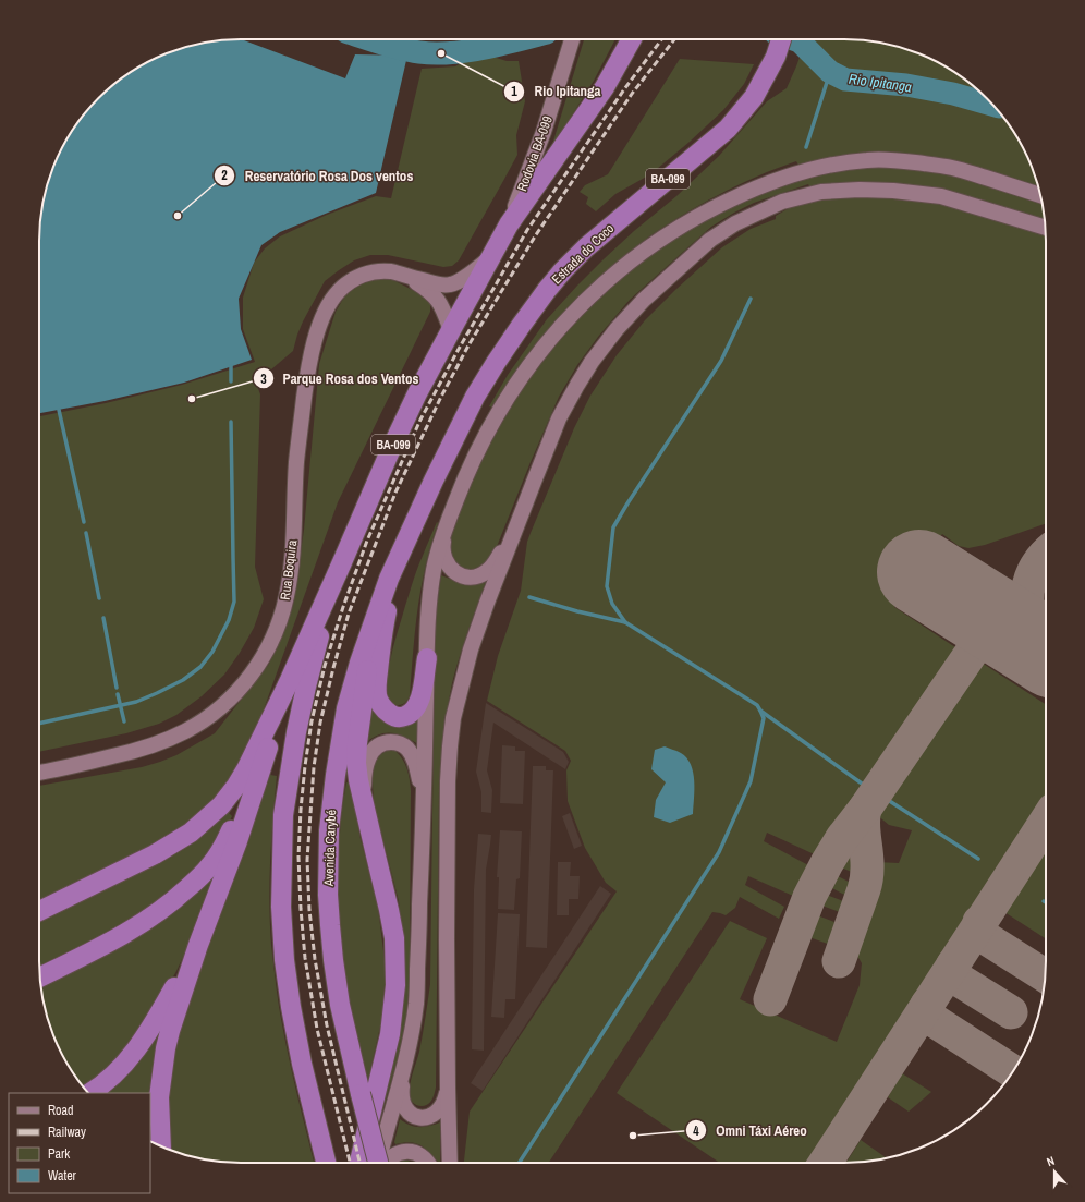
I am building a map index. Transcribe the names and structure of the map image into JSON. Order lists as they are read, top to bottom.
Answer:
{
  "streets": {
    "highway": ["BA-099", "Estrada do Coco", "Avenida Carybé"],
    "main road": ["Rodovia BA-099", "Rua Boquira"]
  },
  "crossings": [
    ["Rodovia BA-099", "BA-099"],
    ["BA-099", "Rua Boquira"],
    ["Estrada do Coco", "Avenida Carybé"]
  ],
  "water": ["Rio Ipitanga"],
  "places": [
    "Rio Ipitanga",
    "Reservatório Rosa Dos ventos",
    "Parque Rosa dos Ventos",
    "Omni Táxi Aéreo"
  ],
  "legend": [
    "Road",
    "Railway",
    "Park",
    "Water"
  ],
  "north": "top"
}
